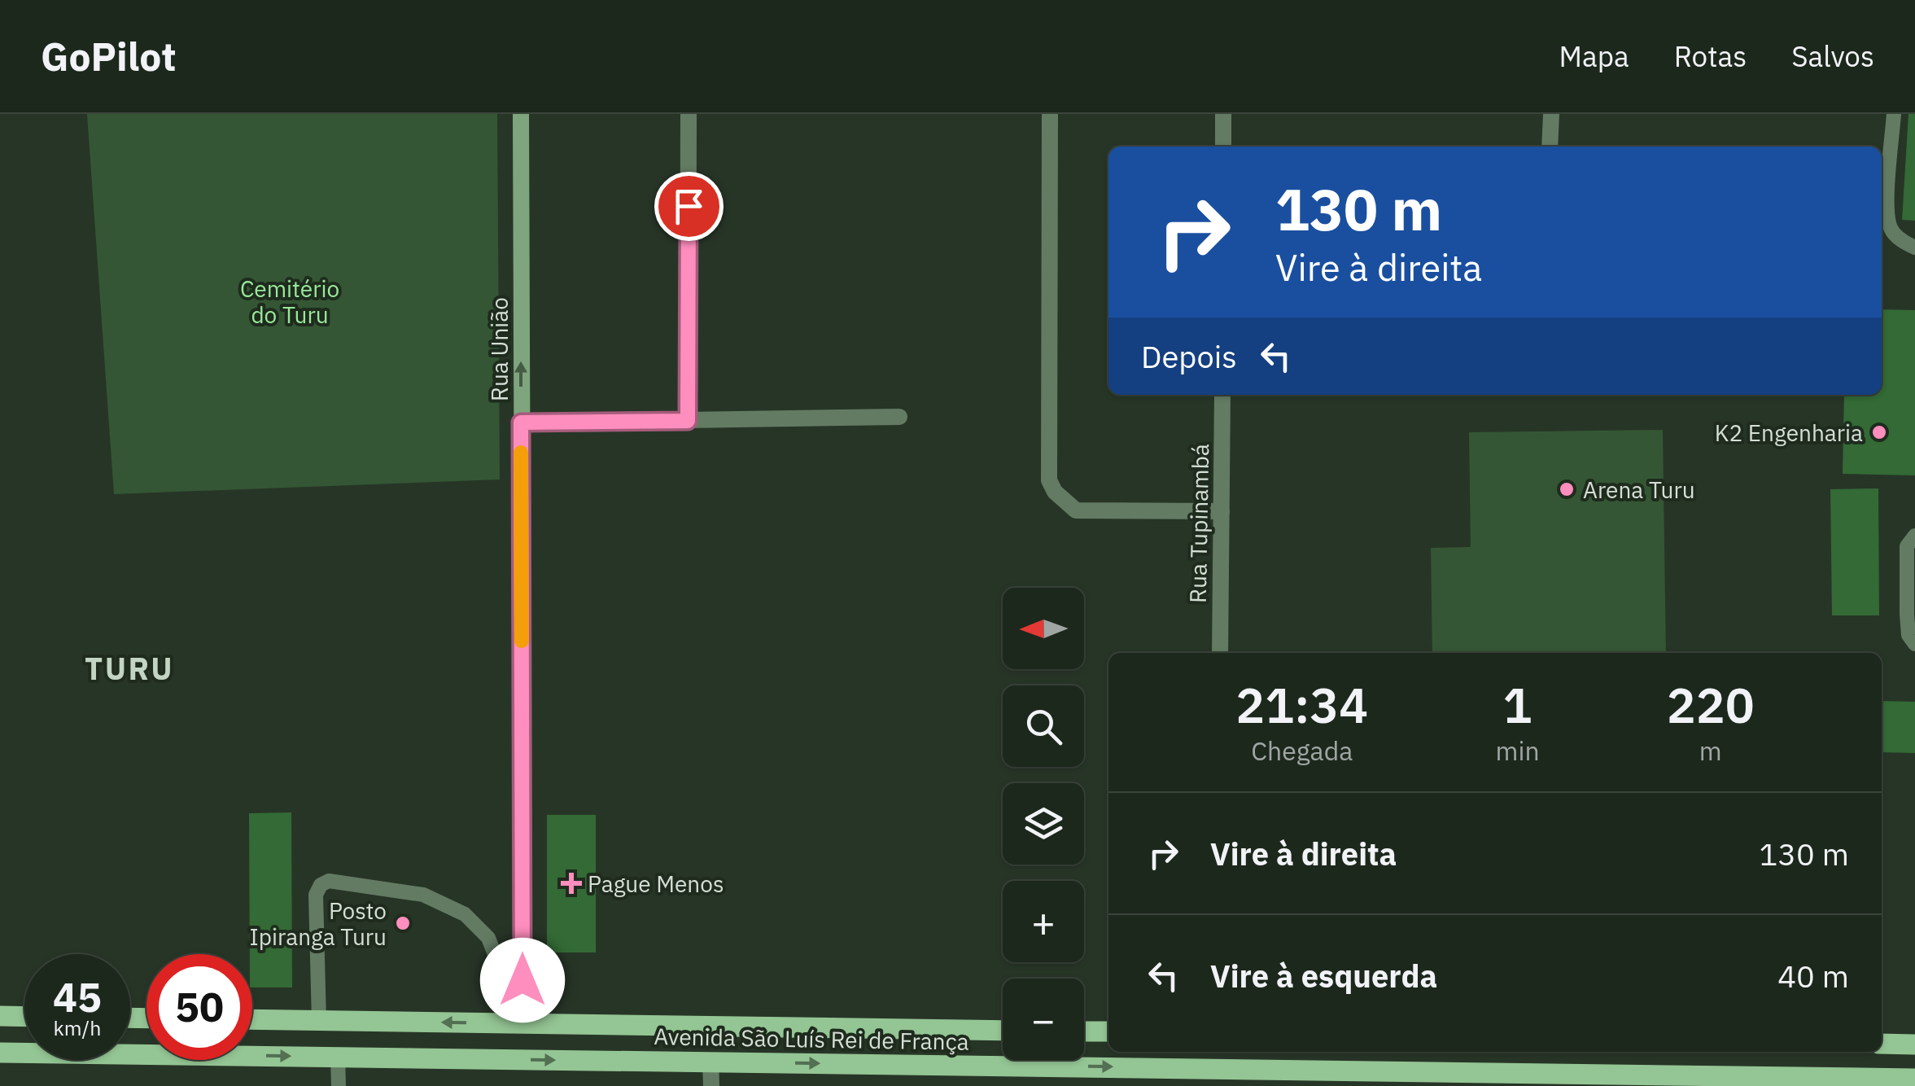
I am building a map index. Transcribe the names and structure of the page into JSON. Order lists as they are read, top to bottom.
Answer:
{
  "streets": {
    "main road": ["Rua União", "Avenida São Luís Rei de França"],
    "street": ["Rua Tupinambá"]
  },
  "crossings": [
    ["Rua União", "Avenida São Luís Rei de França"]
  ],
  "one_way": ["Avenida São Luís Rei de França"],
  "districts": ["TURU"],
  "parks": ["Cemitério do Turu"],
  "places": {
    "other": ["K2 Engenharia", "Arena Turu", "Posto Ipiranga Turu"],
    "health": ["Pague Menos"]
  },
  "north": "left",
  "page": {
    "header": "GoPilot",
    "nav": ["Mapa", "Rotas", "Salvos"],
    "turn": ["130 m", "Vire à direita"],
    "then": "Depois",
    "map_buttons": ["+", "−"],
    "eta": [
      "21:34",
      "Chegada",
      "1",
      "min",
      "220",
      "m"
    ],
    "list": [
      {
        "name": "Vire à direita",
        "value": "130 m"
      },
      {
        "name": "Vire à esquerda",
        "value": "40 m"
      }
    ],
    "speed": "45 km/h",
    "limit": "50"
  }
}
